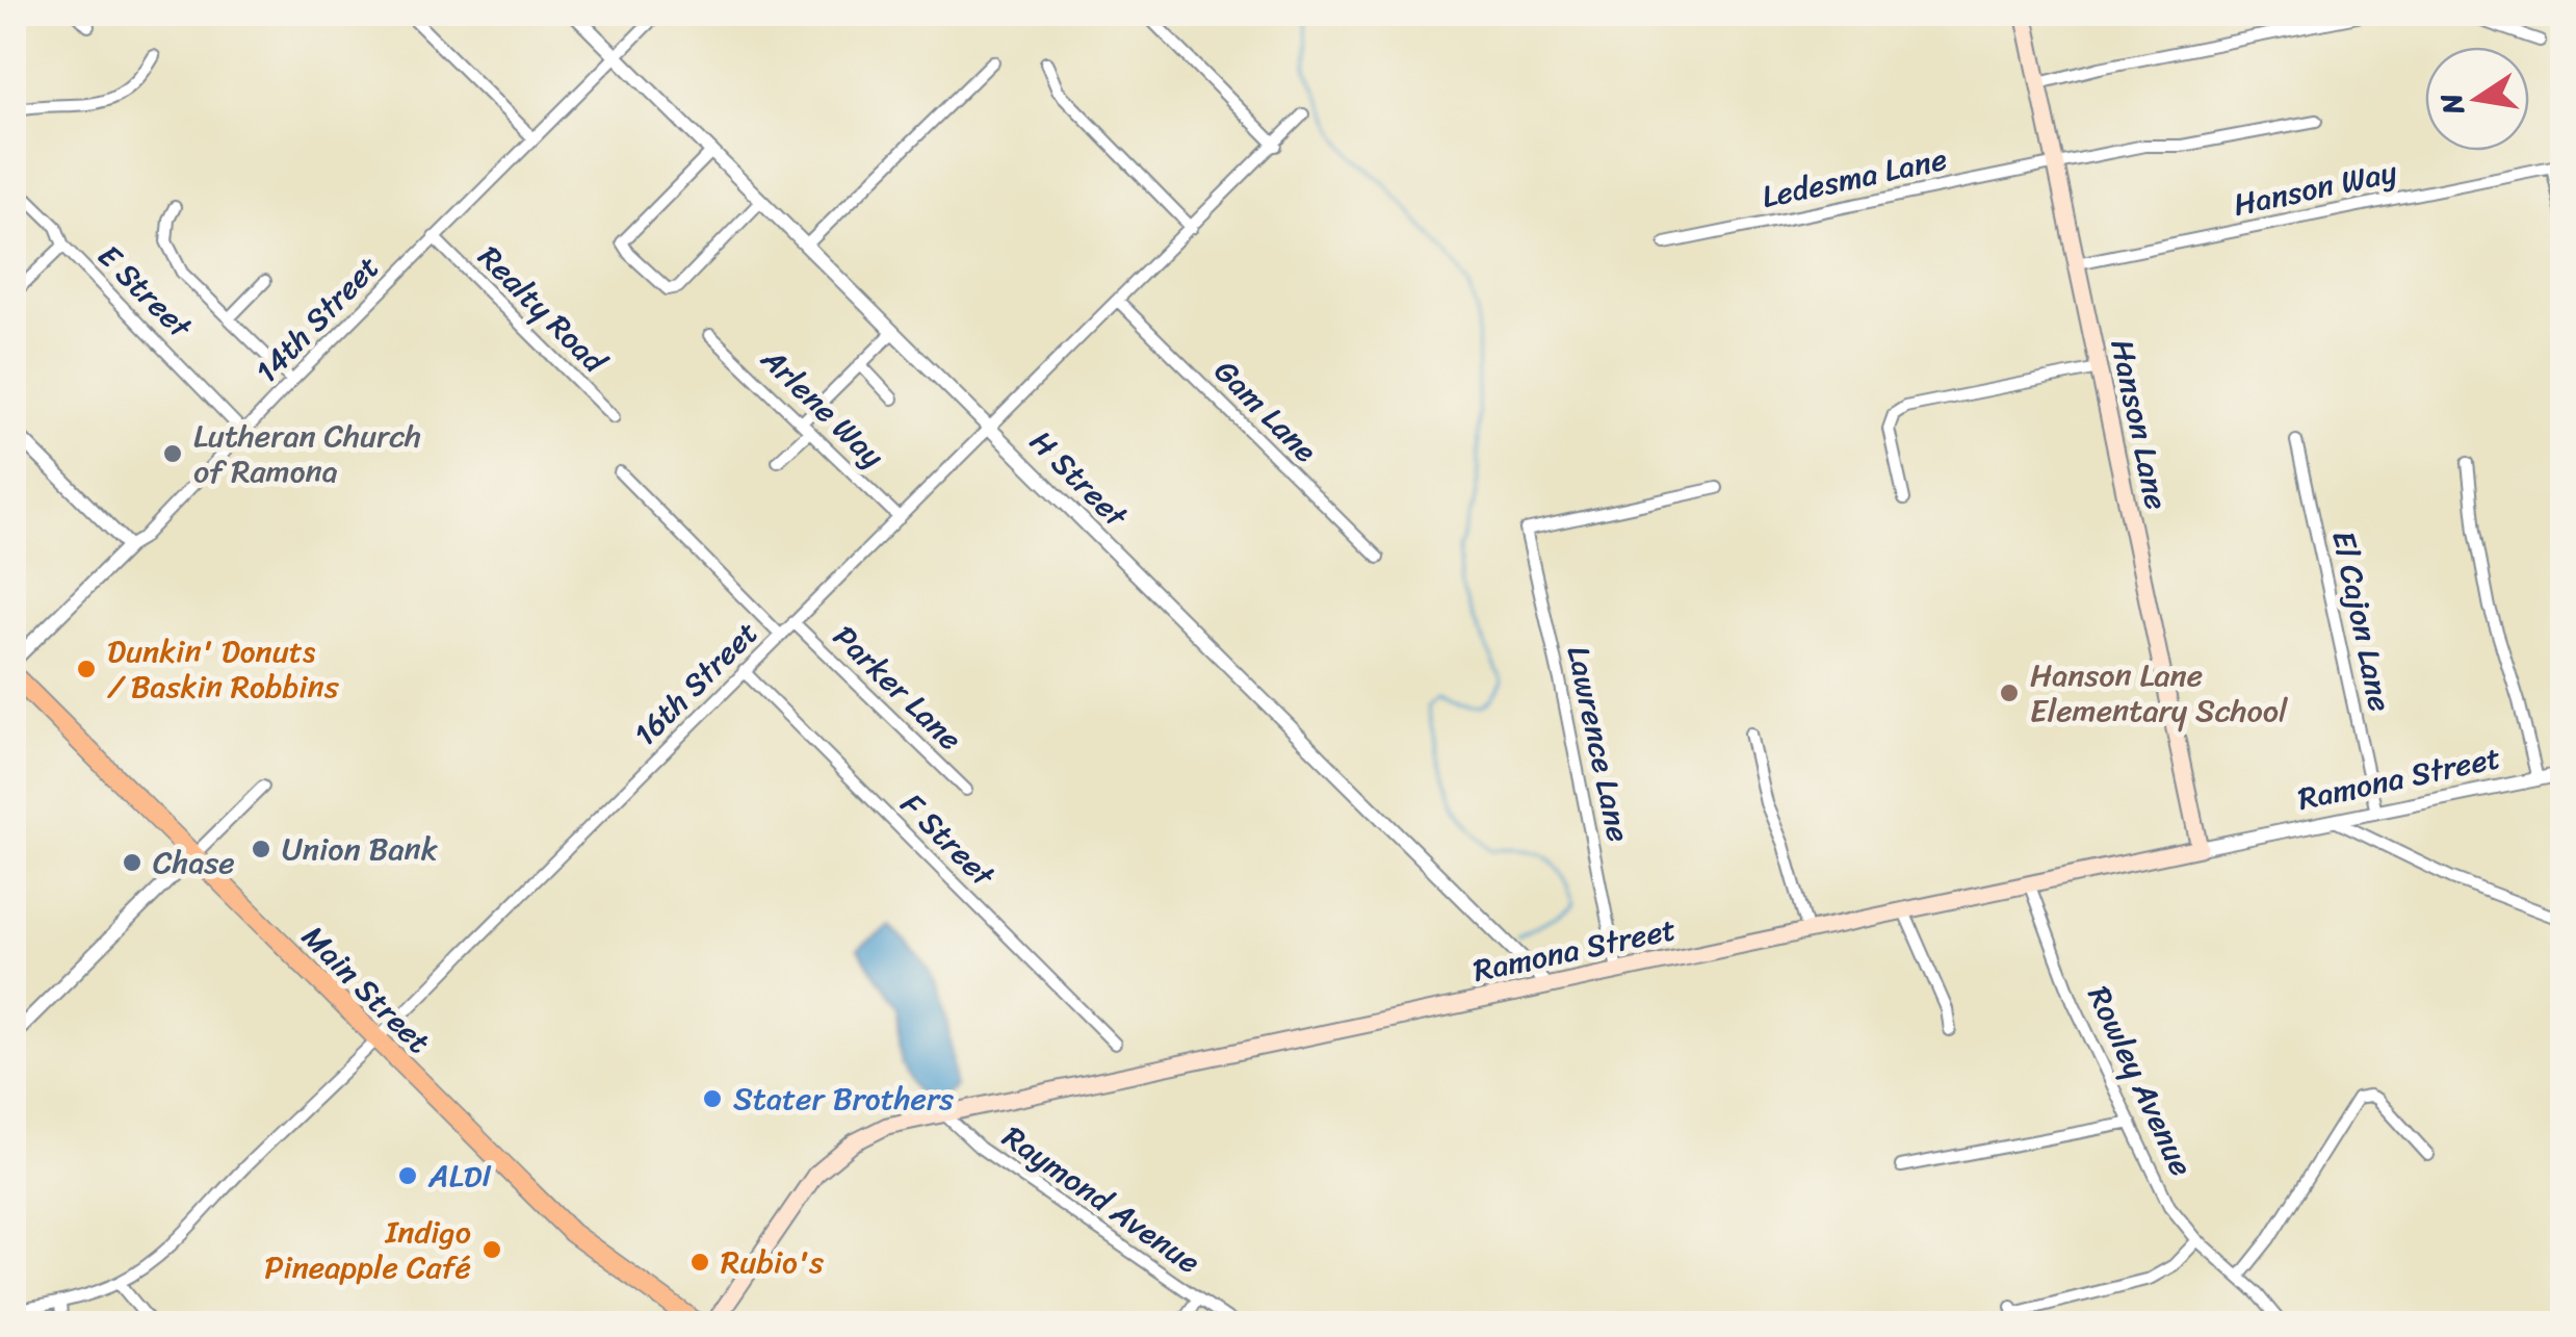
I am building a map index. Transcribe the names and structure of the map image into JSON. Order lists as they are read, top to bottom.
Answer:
{
  "streets": {
    "main road": ["Hanson Lane", "Ramona Street", "Main Street"],
    "street": [
      "Ledesma Lane",
      "Hanson Way",
      "E Street",
      "Realty Road",
      "14th Street",
      "Arlene Way",
      "Gam Lane",
      "H Street",
      "El Cajon Lane",
      "16th Street",
      "Parker Lane",
      "Lawrence Lane",
      "F Street",
      "Rowley Avenue",
      "Raymond Avenue"
    ]
  },
  "crossings": [
    ["Ledesma Lane", "Hanson Lane"],
    ["Hanson Way", "Hanson Lane"],
    ["E Street", "14th Street"],
    ["Realty Road", "14th Street"],
    ["14th Street", "H Street"],
    ["Arlene Way", "16th Street"],
    ["Gam Lane", "16th Street"],
    ["Hanson Lane", "Ramona Street"],
    ["H Street", "16th Street"],
    ["H Street", "Ramona Street"],
    ["El Cajon Lane", "Ramona Street"],
    ["16th Street", "Parker Lane"],
    ["16th Street", "F Street"],
    ["16th Street", "Main Street"],
    ["Lawrence Lane", "Ramona Street"],
    ["Ramona Street", "Rowley Avenue"],
    ["Ramona Street", "Raymond Avenue"]
  ],
  "places": [
    "Lutheran Church of Ramona",
    "Dunkin' Donuts / Baskin Robbins",
    "Hanson Lane Elementary School",
    "Union Bank",
    "Chase",
    "Stater Brothers",
    "ALDI",
    "Indigo Pineapple Café",
    "Rubio's"
  ],
  "north": "left"
}
